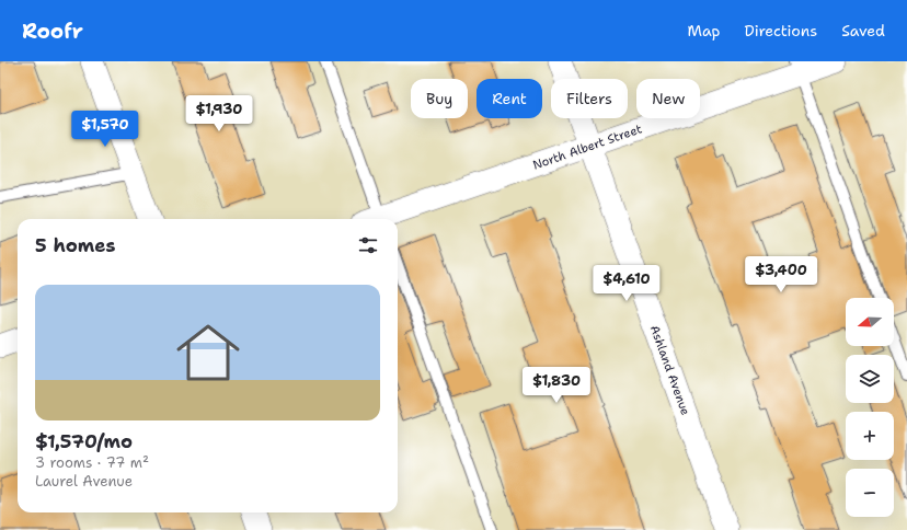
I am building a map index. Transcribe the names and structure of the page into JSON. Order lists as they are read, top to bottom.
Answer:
{
  "streets": {
    "street": ["North Albert Street", "Ashland Avenue"]
  },
  "crossings": [
    ["North Albert Street", "Ashland Avenue"]
  ],
  "north": "left",
  "page": {
    "header": "Roofr",
    "nav": ["Map", "Directions", "Saved"],
    "chip": [
      "Buy",
      "Rent",
      "Filters",
      "New"
    ],
    "price": [
      "$1,930",
      "$1,570",
      "$3,400",
      "$4,610",
      "$1,830"
    ],
    "heading": "5 homes",
    "list": [
      {
        "name": "$1,570/mo",
        "note": "3 rooms · 77 m² · Laurel Avenue"
      }
    ],
    "map_buttons": ["+", "−"]
  }
}
